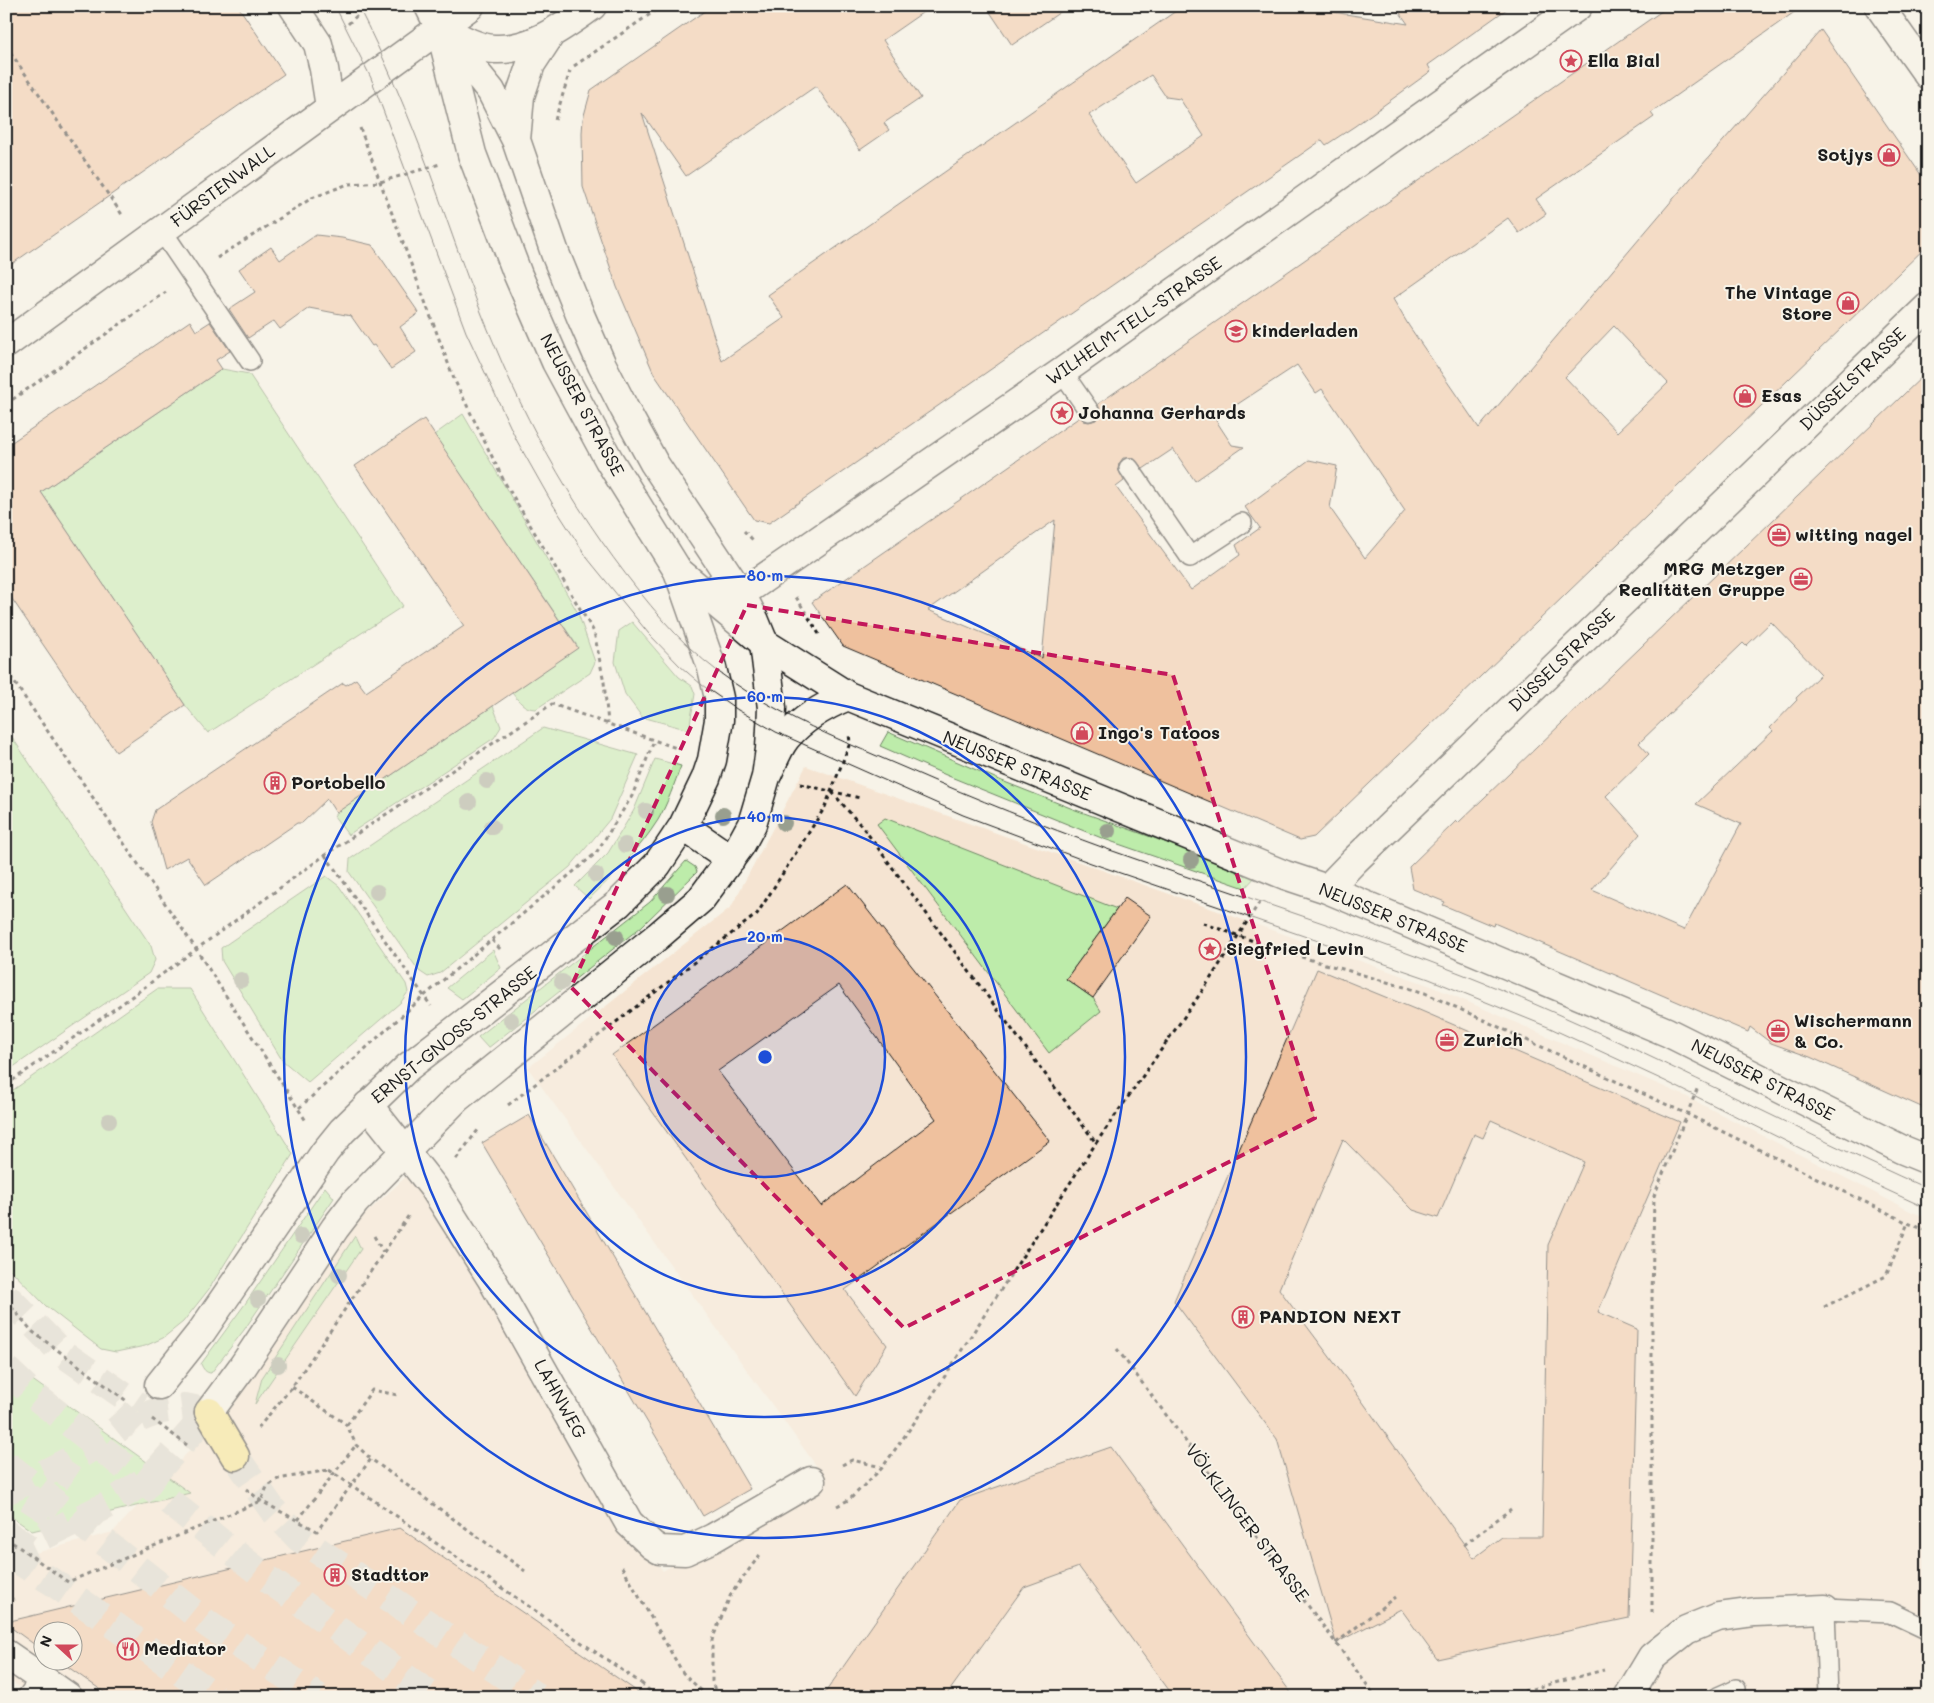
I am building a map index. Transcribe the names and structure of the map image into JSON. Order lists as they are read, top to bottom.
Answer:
{
  "streets": {
    "street": [
      "FÜRSTENWALL",
      "WILHELM-TELL-STRASSE",
      "DÜSSELSTRASSE",
      "NEUSSER STRASSE",
      "ERNST-GNOSS-STRASSE",
      "LAHNWEG"
    ],
    "path": ["VÖLKLINGER STRASSE"]
  },
  "crossings": [
    ["FÜRSTENWALL", "NEUSSER STRASSE"],
    ["WILHELM-TELL-STRASSE", "NEUSSER STRASSE"],
    ["DÜSSELSTRASSE", "NEUSSER STRASSE"],
    ["NEUSSER STRASSE", "ERNST-GNOSS-STRASSE"],
    ["ERNST-GNOSS-STRASSE", "LAHNWEG"]
  ],
  "places": {
    "place": ["Ella Bial", "Johanna Gerhards", "Siegfried Levin"],
    "shop": [
      "Sotjys",
      "The Vintage Store",
      "Esas",
      "Ingo's Tatoos"
    ],
    "school or university": ["kinderladen"],
    "office": [
      "witting nagel",
      "MRG Metzger Realitäten Gruppe",
      "Wischermann & Co.",
      "Zurich"
    ],
    "building": ["Portobello", "PANDION NEXT", "Stadttor"],
    "restaurant": ["Mediator"]
  },
  "north": "left",
  "rings": [
    "80 m",
    "60 m",
    "40 m",
    "20 m"
  ]
}
